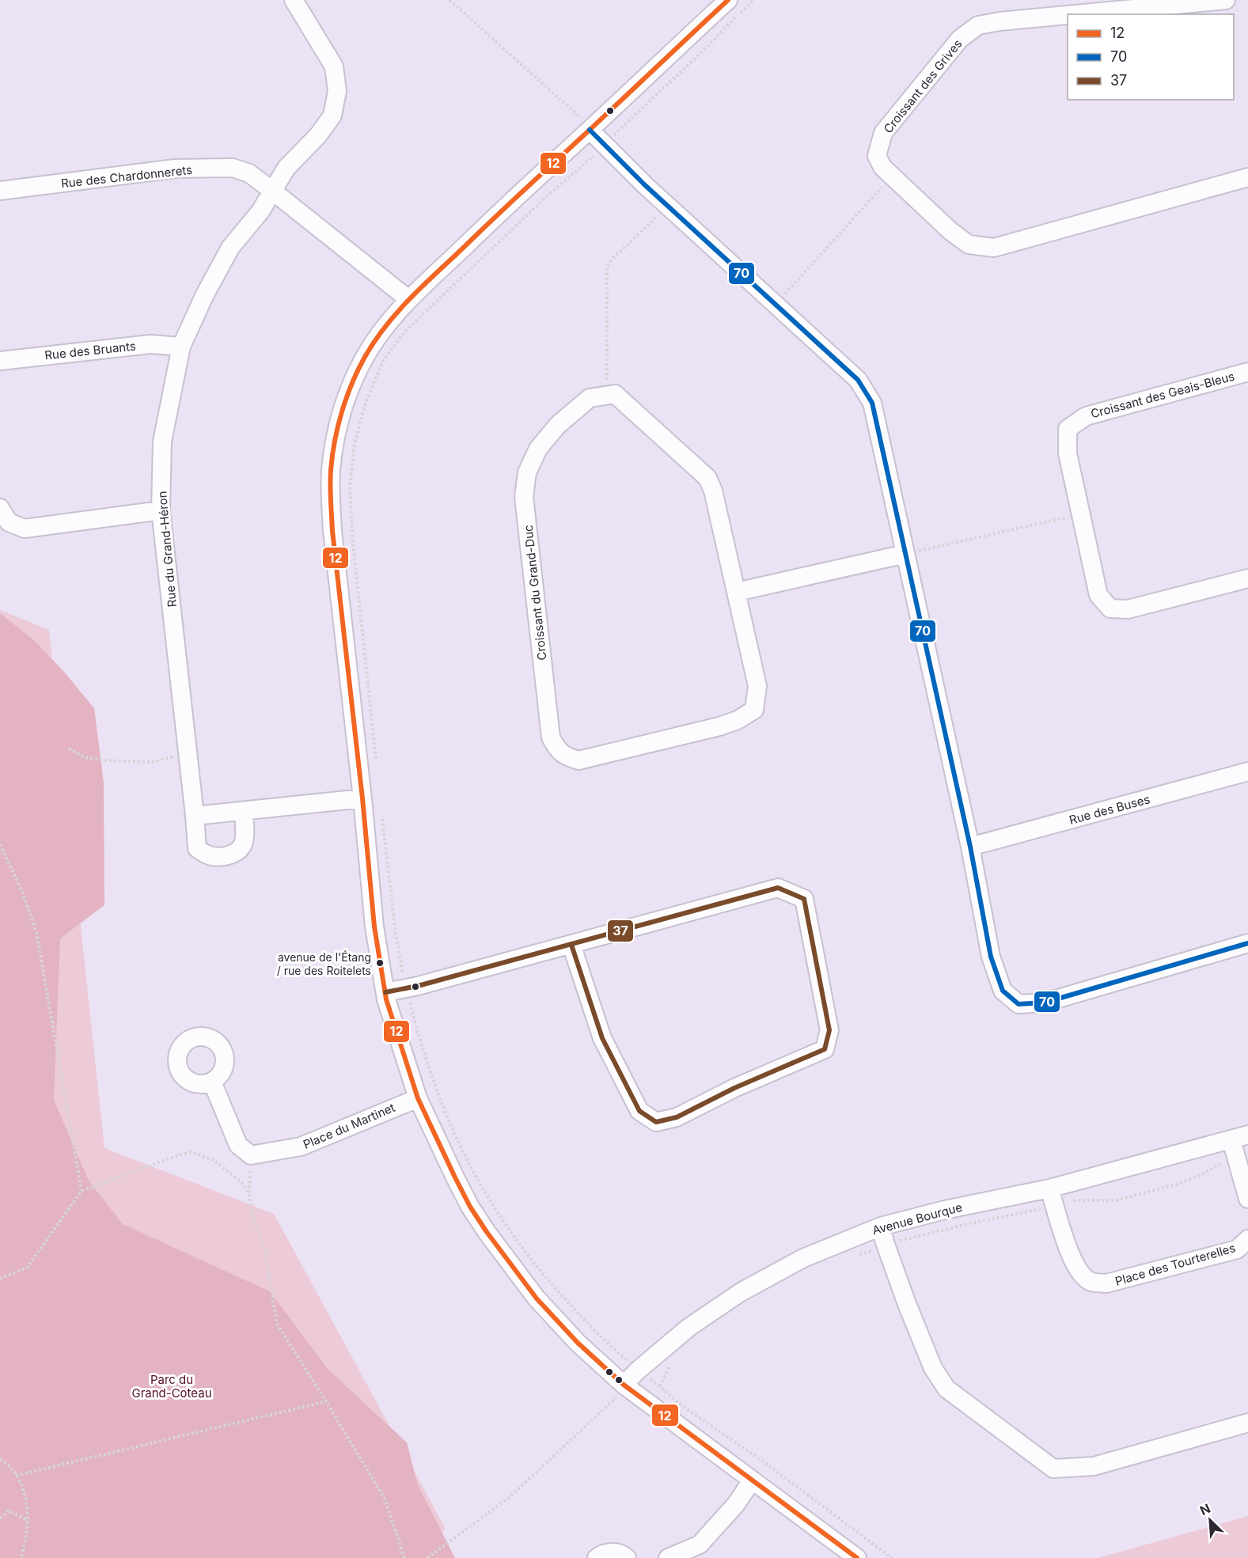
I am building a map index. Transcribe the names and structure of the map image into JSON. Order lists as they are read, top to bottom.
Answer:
{
  "streets": {
    "street": [
      "Croissant des Grives",
      "Rue des Chardonnerets",
      "Rue des Bruants",
      "Croissant des Geais-Bleus",
      "Rue du Grand-Héron",
      "Croissant du Grand-Duc",
      "Rue des Buses",
      "Place du Martinet",
      "Avenue Bourque",
      "Place des Tourterelles"
    ]
  },
  "crossings": [
    ["Rue des Chardonnerets", "Rue du Grand-Héron"],
    ["Rue des Bruants", "Rue du Grand-Héron"],
    ["Avenue Bourque", "Place des Tourterelles"]
  ],
  "parks": ["Parc du Grand-Coteau"],
  "places": ["avenue de l'Étang / rue des Roitelets"],
  "lines": ["transit line 12", "transit line 70", "transit line 37"],
  "legend": ["12", "70", "37"],
  "north": "top left"
}
